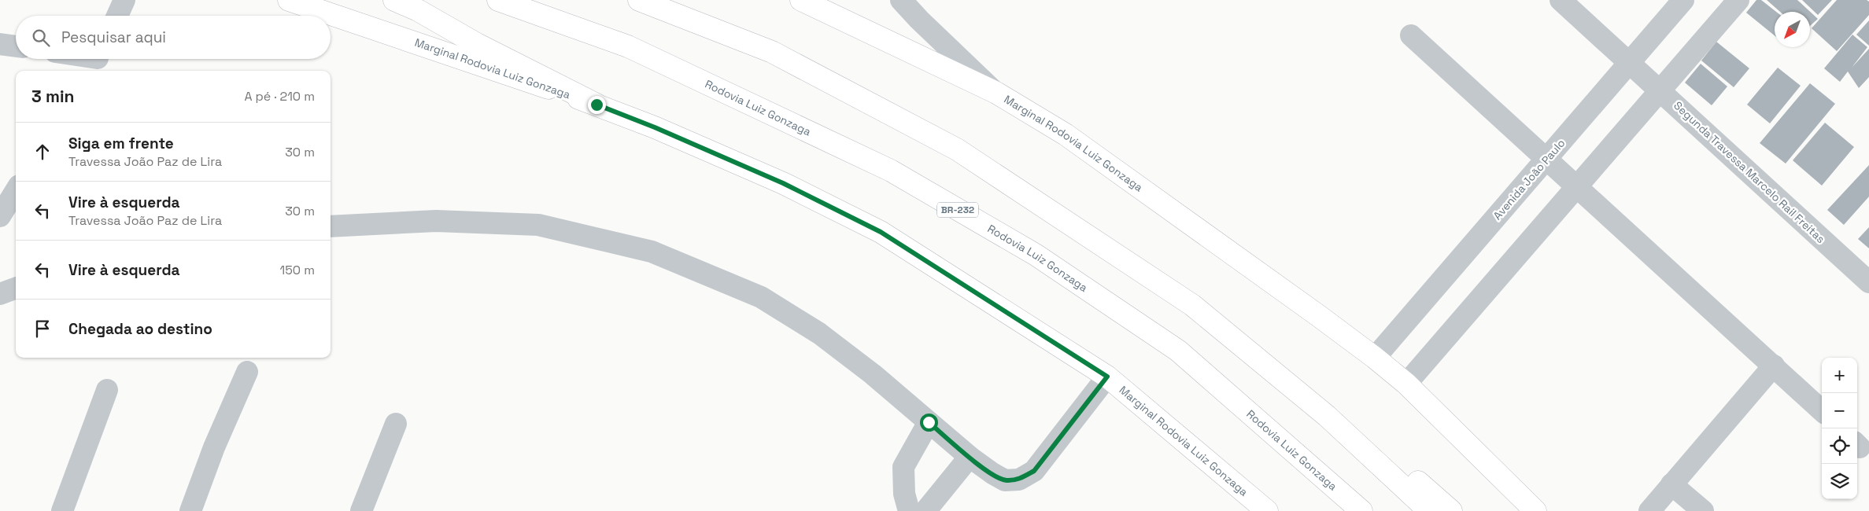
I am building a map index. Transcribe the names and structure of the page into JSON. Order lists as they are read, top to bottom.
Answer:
{
  "streets": {
    "main road": ["Marginal Rodovia Luiz Gonzaga", "Rodovia Luiz Gonzaga", "BR-232"],
    "street": ["Segunda Travessa Marcelo Rail Freitas", "Avenida João Paulo"]
  },
  "crossings": [
    ["Marginal Rodovia Luiz Gonzaga", "Avenida João Paulo"],
    ["Segunda Travessa Marcelo Rail Freitas", "Avenida João Paulo"]
  ],
  "north": "bottom left",
  "page": {
    "search": "Pesquisar aqui",
    "heading": ["3 min", "A pé · 210 m"],
    "list": [
      ["Siga em frente", "Travessa João Paz de Lira", "30 m"],
      ["Vire à esquerda", "Travessa João Paz de Lira", "30 m"],
      ["Vire à esquerda", "150 m"],
      "Chegada ao destino"
    ],
    "map_buttons": ["+", "−"]
  }
}
